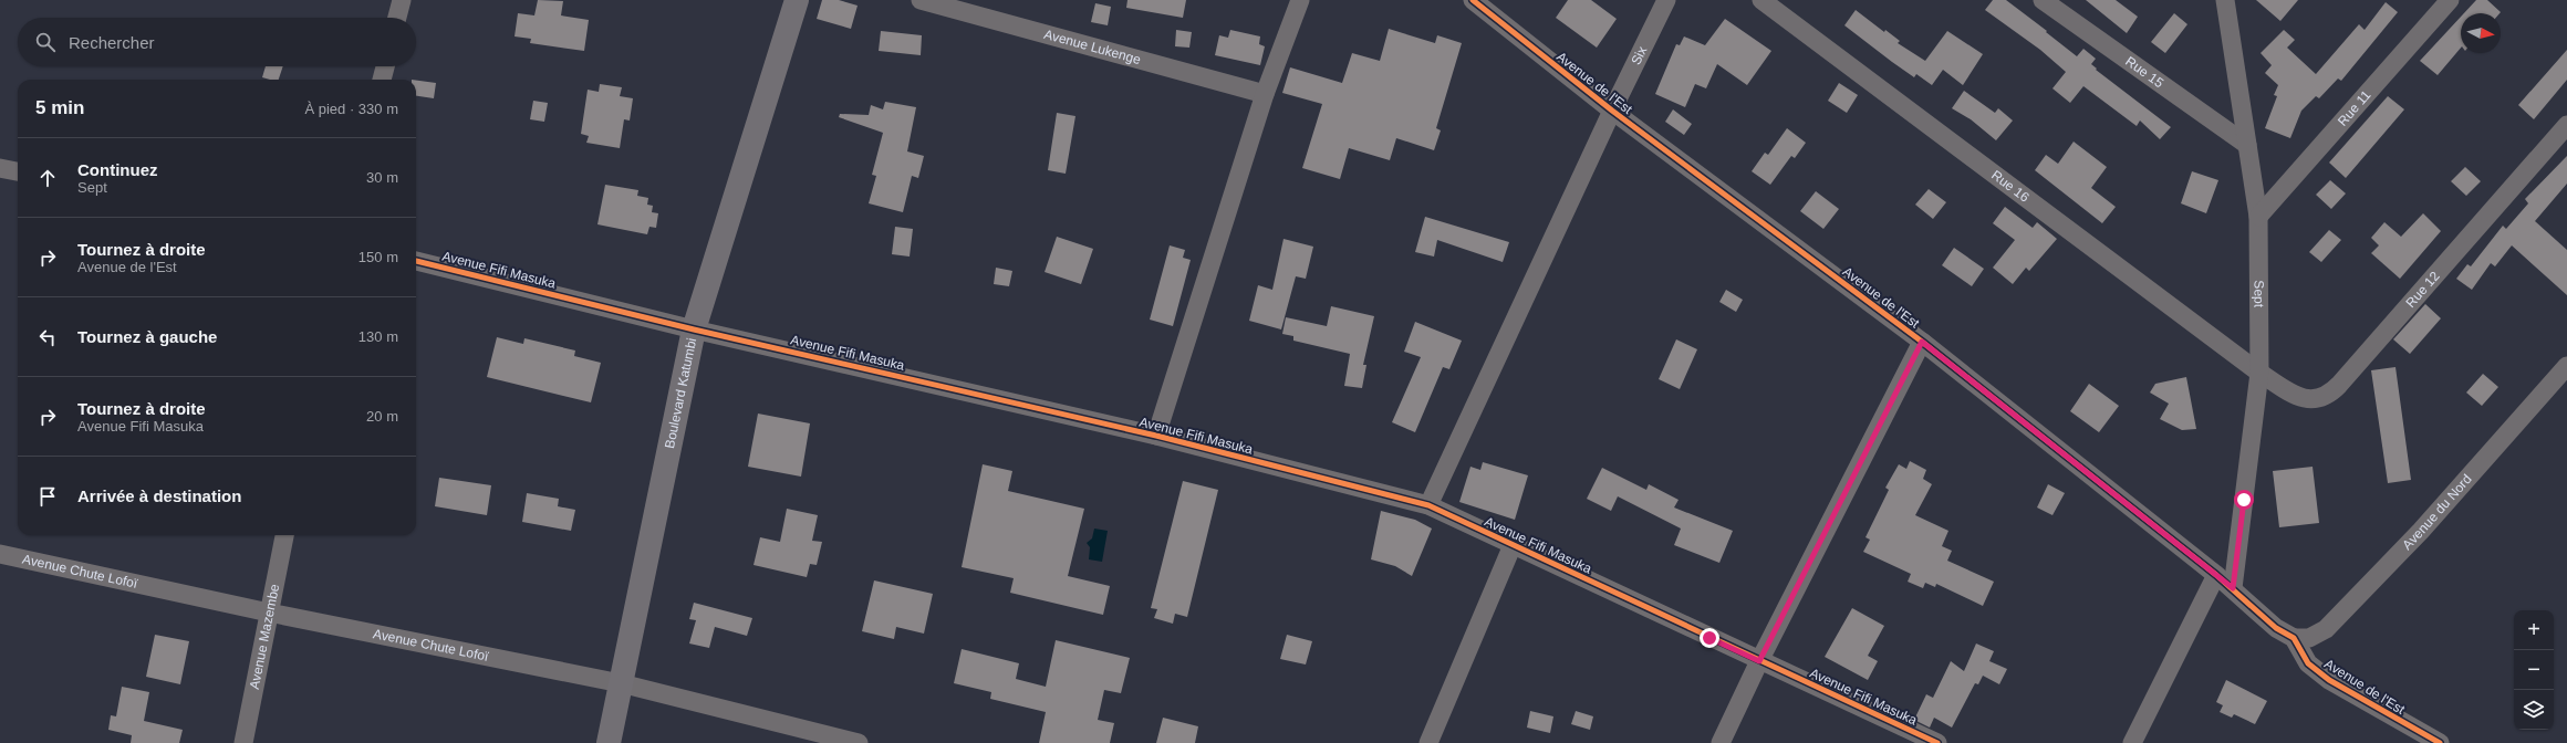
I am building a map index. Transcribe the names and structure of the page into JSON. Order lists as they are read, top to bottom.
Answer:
{
  "streets": {
    "street": [
      "Avenue Lukenge",
      "Six",
      "Rue 15",
      "Avenue de l'Est",
      "Rue 11",
      "Rue 16",
      "Avenue Fifi Masuka",
      "Rue 12",
      "Sept",
      "Boulevard Katumbi",
      "Avenue du Nord",
      "Avenue Chute Lofoï",
      "Avenue Mazembe"
    ]
  },
  "crossings": [
    ["Six", "Avenue de l'Est"],
    ["Six", "Avenue Fifi Masuka"],
    ["Rue 15", "Sept"],
    ["Avenue de l'Est", "Sept"],
    ["Avenue de l'Est", "Avenue du Nord"],
    ["Rue 11", "Sept"],
    ["Rue 16", "Rue 12"],
    ["Rue 16", "Sept"],
    ["Avenue Fifi Masuka", "Boulevard Katumbi"],
    ["Rue 12", "Sept"],
    ["Boulevard Katumbi", "Avenue Chute Lofoï"],
    ["Avenue Chute Lofoï", "Avenue Mazembe"]
  ],
  "north": "right",
  "page": {
    "search": "Rechercher",
    "heading": ["5 min", "À pied · 330 m"],
    "list": [
      ["Continuez", "Sept", "30 m"],
      ["Tournez à droite", "Avenue de l'Est", "150 m"],
      ["Tournez à gauche", "130 m"],
      ["Tournez à droite", "Avenue Fifi Masuka", "20 m"],
      "Arrivée à destination"
    ],
    "map_buttons": ["+", "−"]
  }
}
